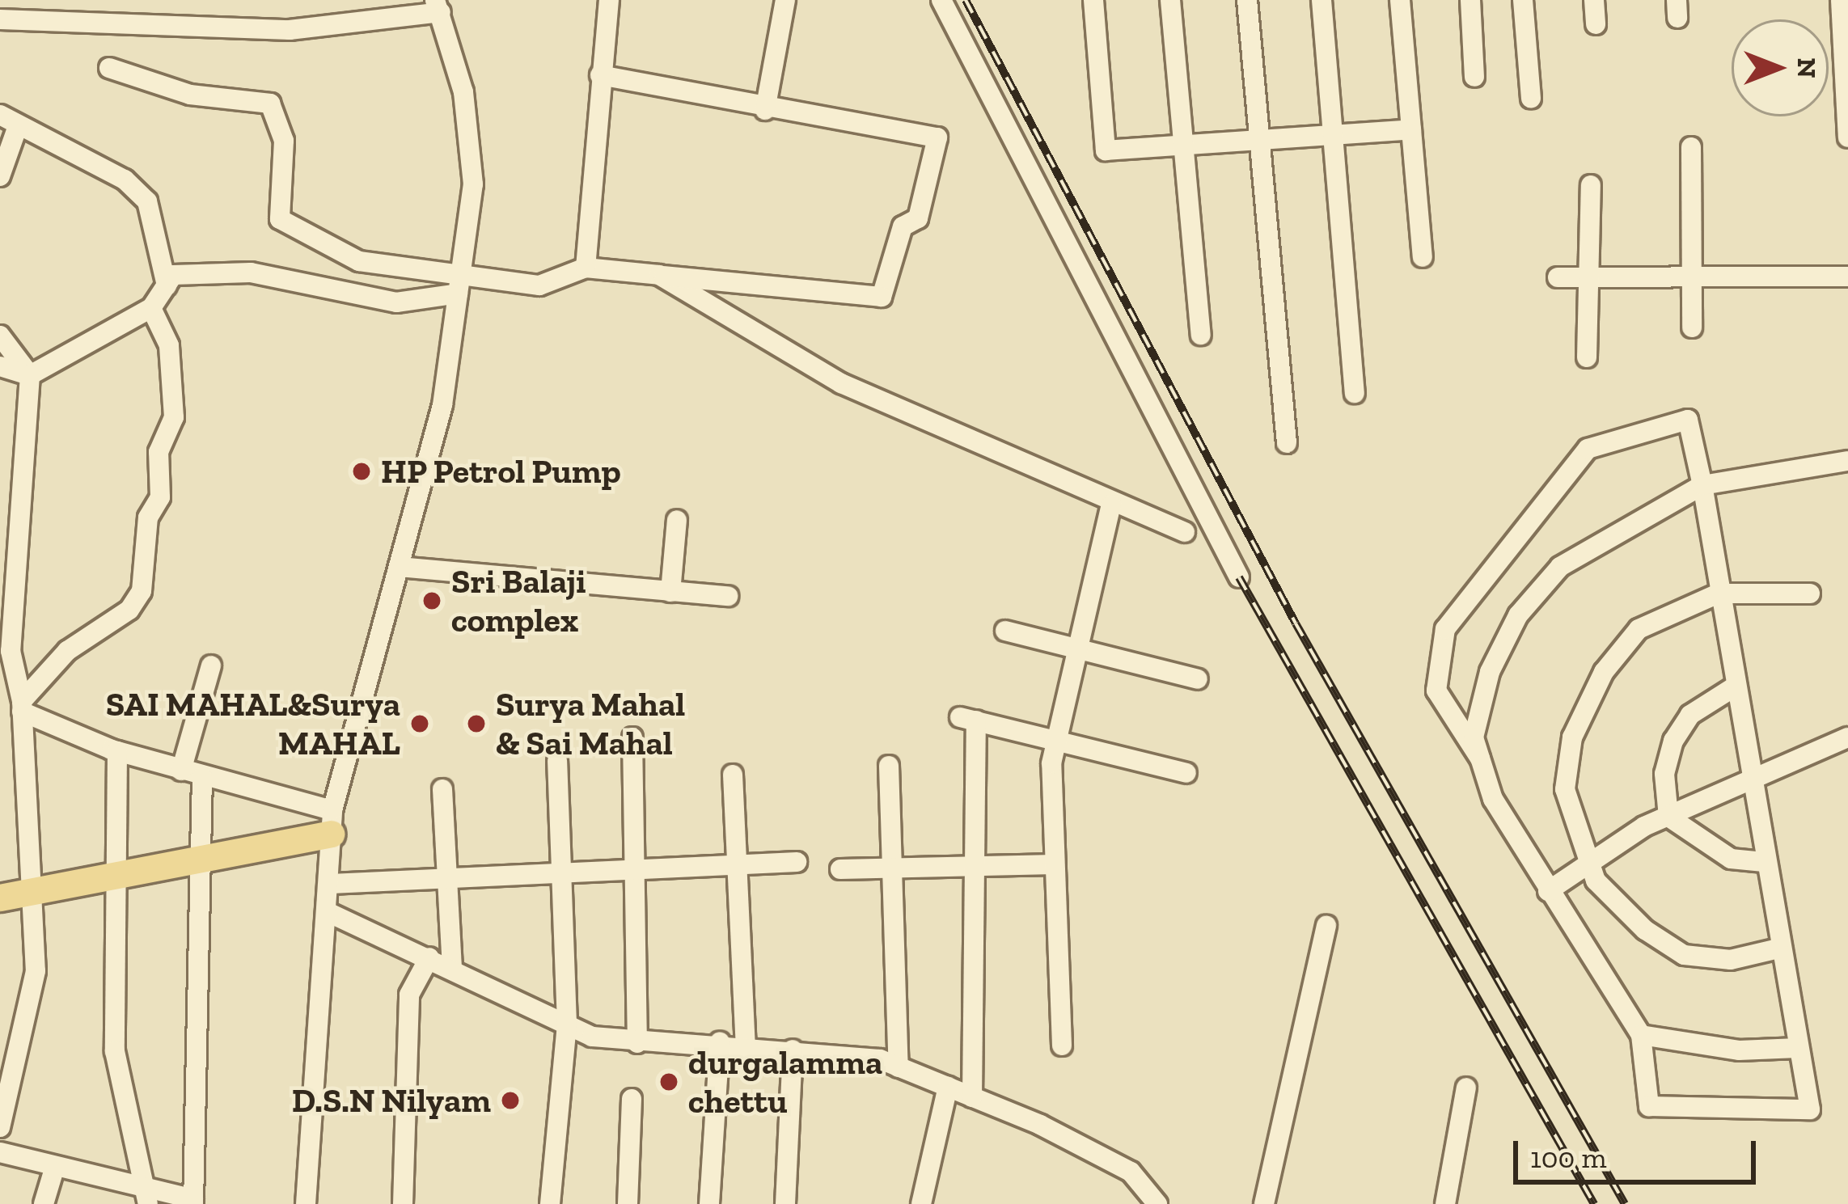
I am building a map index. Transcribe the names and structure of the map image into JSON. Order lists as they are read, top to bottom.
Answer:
{
  "places": [
    "HP Petrol Pump",
    "Sri Balaji complex",
    "SAI MAHAL&Surya MAHAL",
    "Surya Mahal & Sai Mahal",
    "durgalamma chettu",
    "D.S.N Nilyam"
  ],
  "scale_bar": "100 m",
  "north": "right"
}
